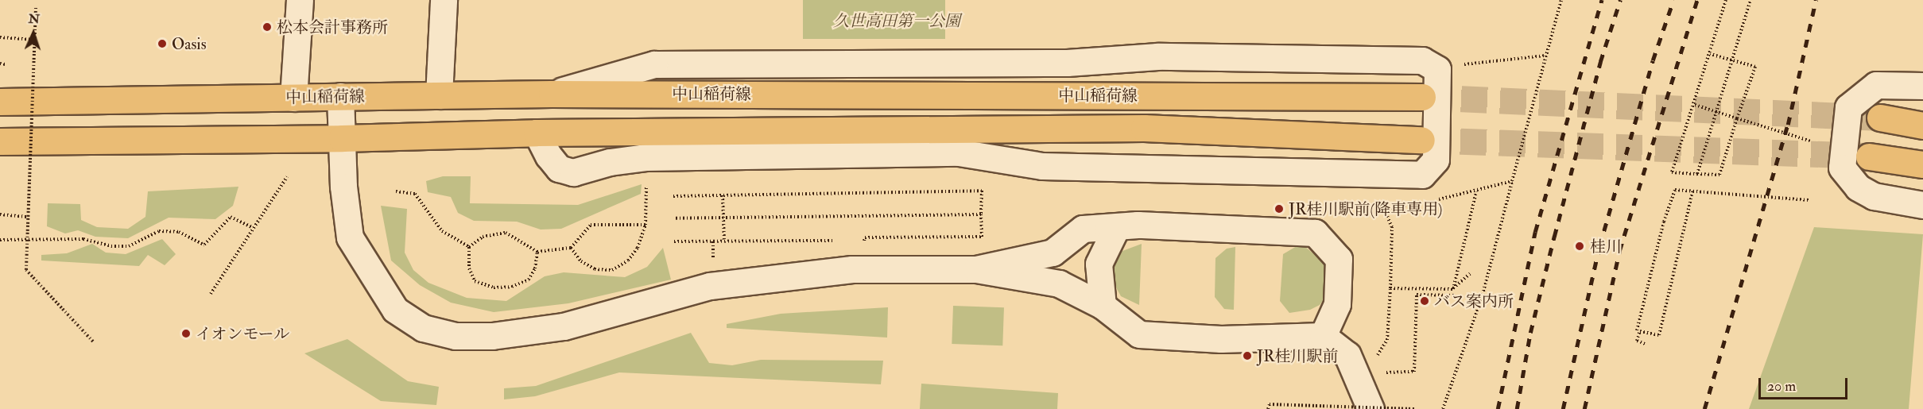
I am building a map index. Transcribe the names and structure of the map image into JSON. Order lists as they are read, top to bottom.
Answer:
{
  "streets": {
    "main road": ["中山稲荷線"]
  },
  "parks": ["久世高田第一公園"],
  "places": [
    "松本会計事務所",
    "Oasis",
    "JR桂川駅前(降車専用)",
    "桂川",
    "バス案内所",
    "イオンモール",
    "JR桂川駅前"
  ],
  "scale_bar": "20 m",
  "north": "top"
}
